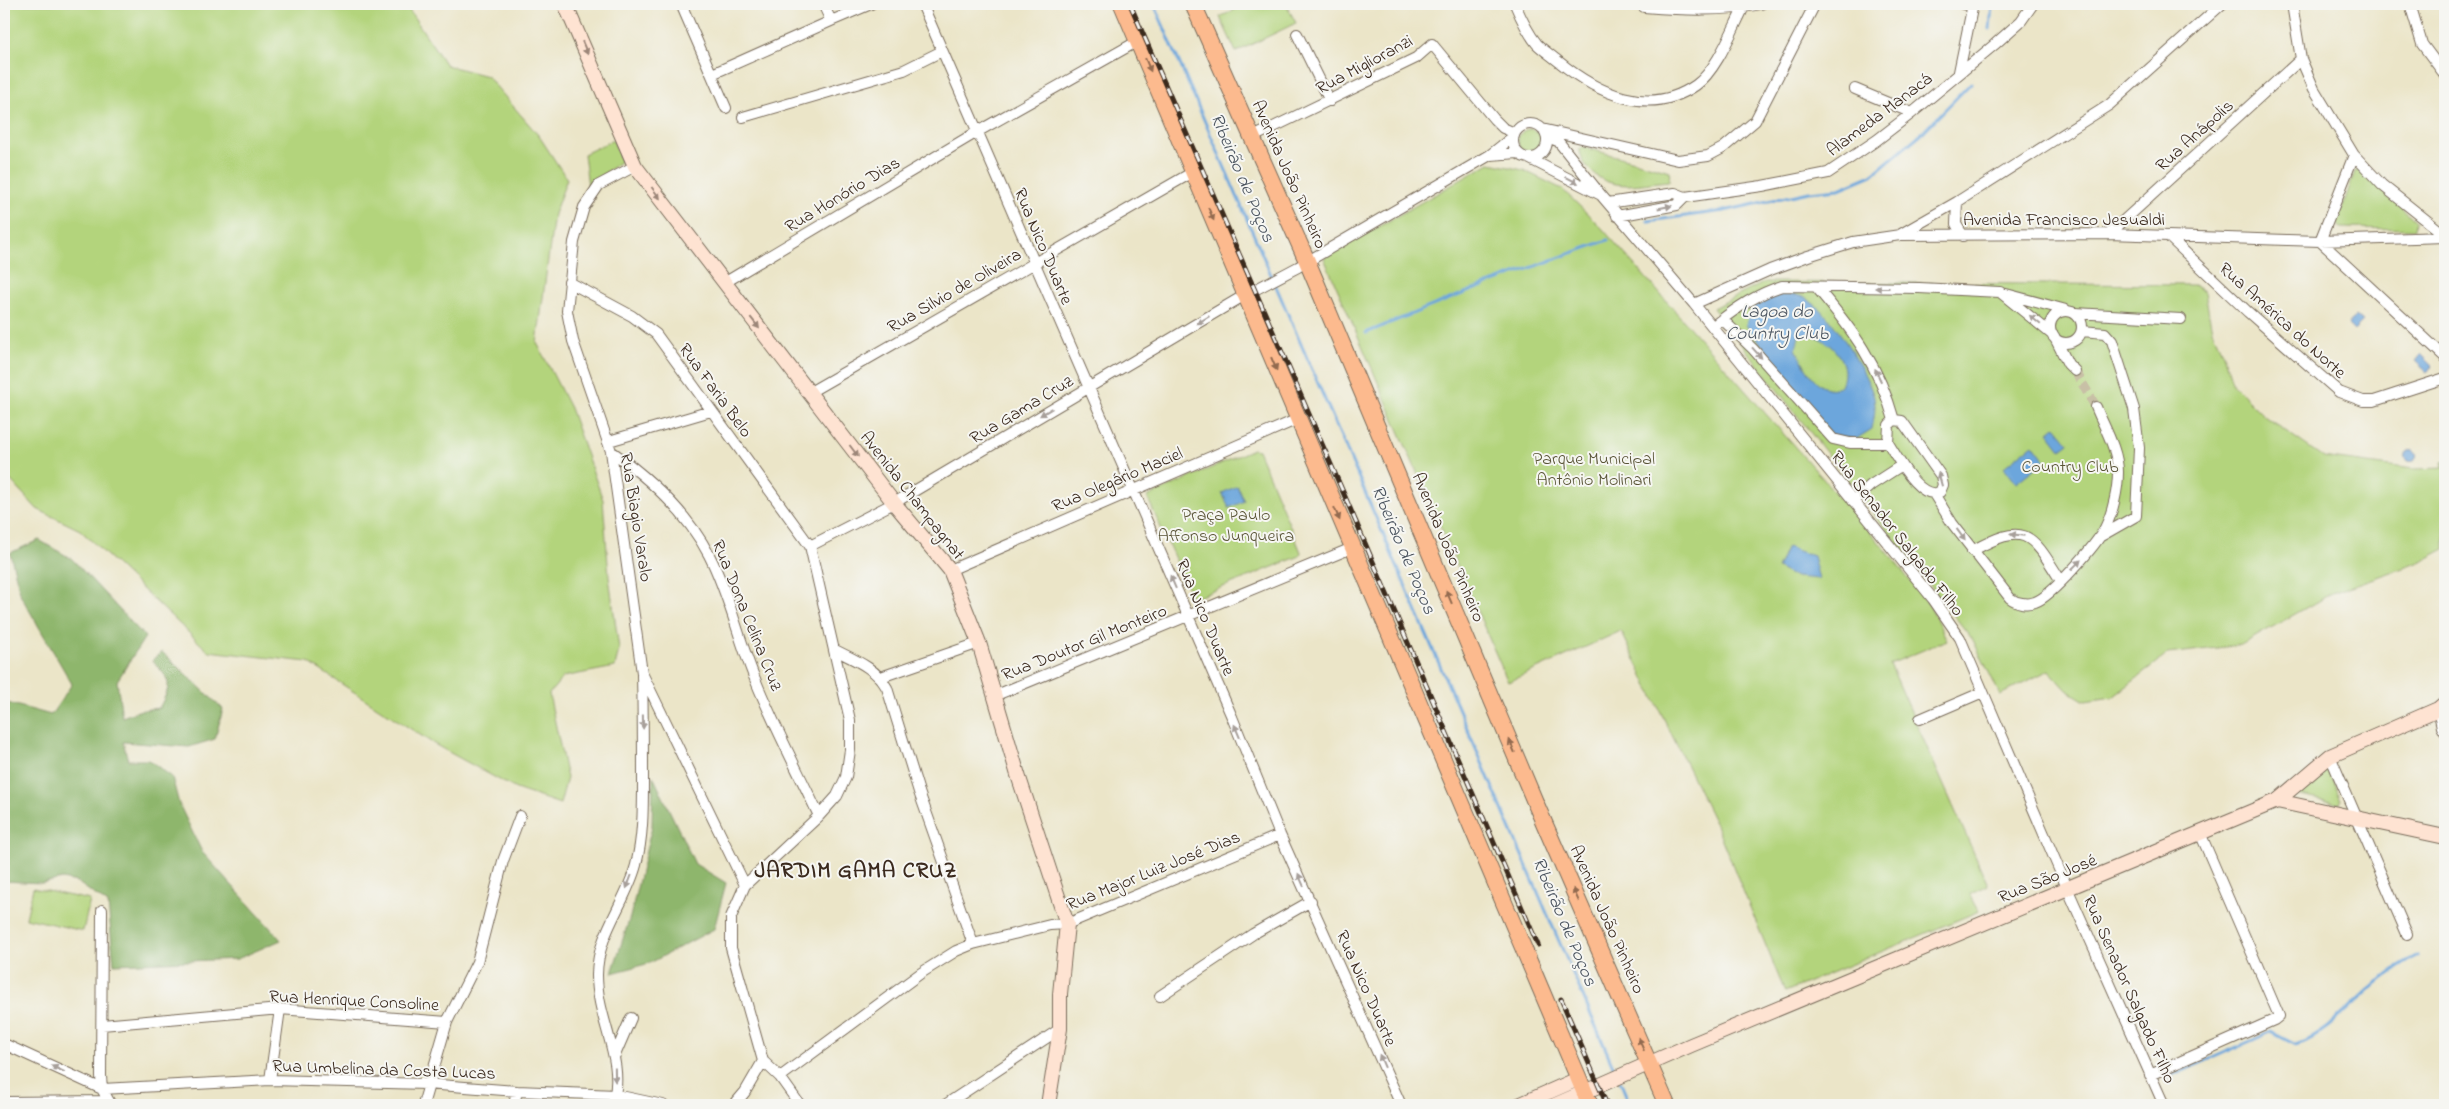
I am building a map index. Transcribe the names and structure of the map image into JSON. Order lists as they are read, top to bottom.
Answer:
{
  "streets": {
    "main road": ["Avenida João Pinheiro"],
    "street": [
      "Rua Miglioranzi",
      "Alameda Manacá",
      "Rua Anápolis",
      "Rua Honório Dias",
      "Avenida Francisco Jesualdi",
      "Rua Nico Duarte",
      "Rua Silvio de Oliveira",
      "Rua América do Norte",
      "Rua Faria Belo",
      "Rua Gama Cruz",
      "Rua Olegário Maciel",
      "Avenida Champagnat",
      "Rua Biagio Varalo",
      "Rua Senador Salgado Filho",
      "Rua Dona Celina Cruz",
      "Rua Doutor Gil Monteiro",
      "Rua Major Luiz José Dias",
      "Rua São José",
      "Rua Henrique Consoline",
      "Rua Umbelina da Costa Lucas"
    ]
  },
  "crossings": [
    ["Rua Miglioranzi", "Avenida João Pinheiro"],
    ["Rua Miglioranzi", "Rua Gama Cruz"],
    ["Rua Miglioranzi", "Rua Senador Salgado Filho"],
    ["Alameda Manacá", "Rua Senador Salgado Filho"],
    ["Rua Anápolis", "Avenida Francisco Jesualdi"],
    ["Avenida João Pinheiro", "Rua Gama Cruz"],
    ["Avenida João Pinheiro", "Rua São José"],
    ["Rua Honório Dias", "Rua Nico Duarte"],
    ["Rua Honório Dias", "Avenida Champagnat"],
    ["Avenida Francisco Jesualdi", "Rua América do Norte"],
    ["Avenida Francisco Jesualdi", "Rua Senador Salgado Filho"],
    ["Rua Nico Duarte", "Rua Silvio de Oliveira"],
    ["Rua Nico Duarte", "Rua Gama Cruz"],
    ["Rua Nico Duarte", "Rua Olegário Maciel"],
    ["Rua Nico Duarte", "Rua Doutor Gil Monteiro"],
    ["Rua Nico Duarte", "Rua Major Luiz José Dias"],
    ["Rua Silvio de Oliveira", "Avenida Champagnat"],
    ["Rua Faria Belo", "Rua Gama Cruz"],
    ["Rua Faria Belo", "Rua Biagio Varalo"],
    ["Rua Gama Cruz", "Avenida Champagnat"],
    ["Rua Gama Cruz", "Rua Senador Salgado Filho"],
    ["Rua Olegário Maciel", "Avenida Champagnat"],
    ["Avenida Champagnat", "Rua Biagio Varalo"],
    ["Avenida Champagnat", "Rua Doutor Gil Monteiro"],
    ["Avenida Champagnat", "Rua Major Luiz José Dias"],
    ["Rua Biagio Varalo", "Rua Dona Celina Cruz"],
    ["Rua Senador Salgado Filho", "Rua São José"]
  ],
  "one_way": ["Rua Nico Duarte", "Rua Gama Cruz", "Avenida Champagnat"],
  "districts": ["JARDIM GAMA CRUZ"],
  "water": ["Ribeirão de Poços", "Lagoa do Country Club"],
  "parks": ["Parque Municipal Antônio Molinari", "Country Club", "Praça Paulo Affonso Junqueira"]
}
